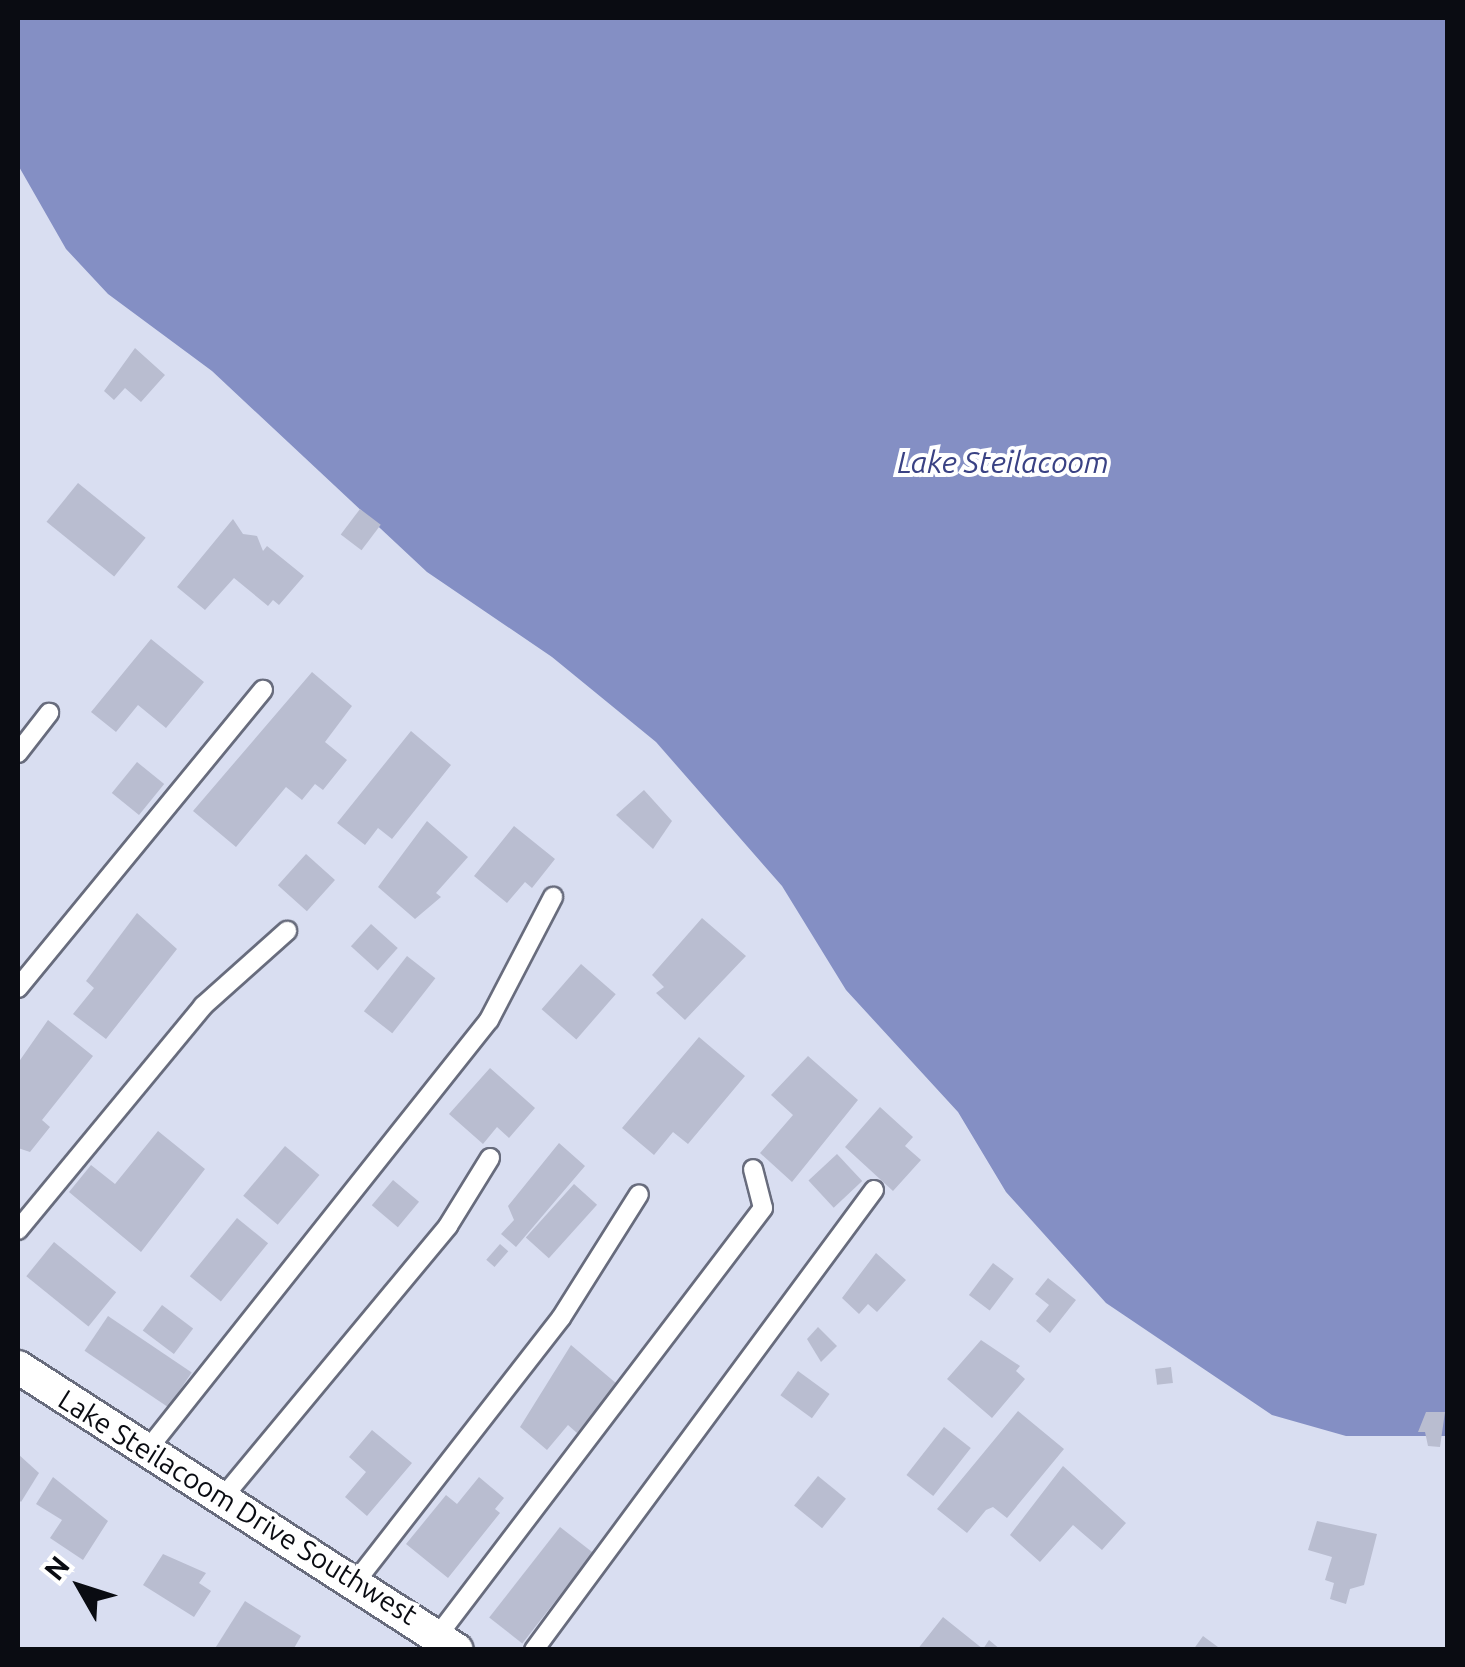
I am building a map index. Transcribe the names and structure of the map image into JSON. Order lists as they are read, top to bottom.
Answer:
{
  "streets": {
    "street": ["Lake Steilacoom Drive Southwest"]
  },
  "water": ["Lake Steilacoom"],
  "north": "top left"
}
